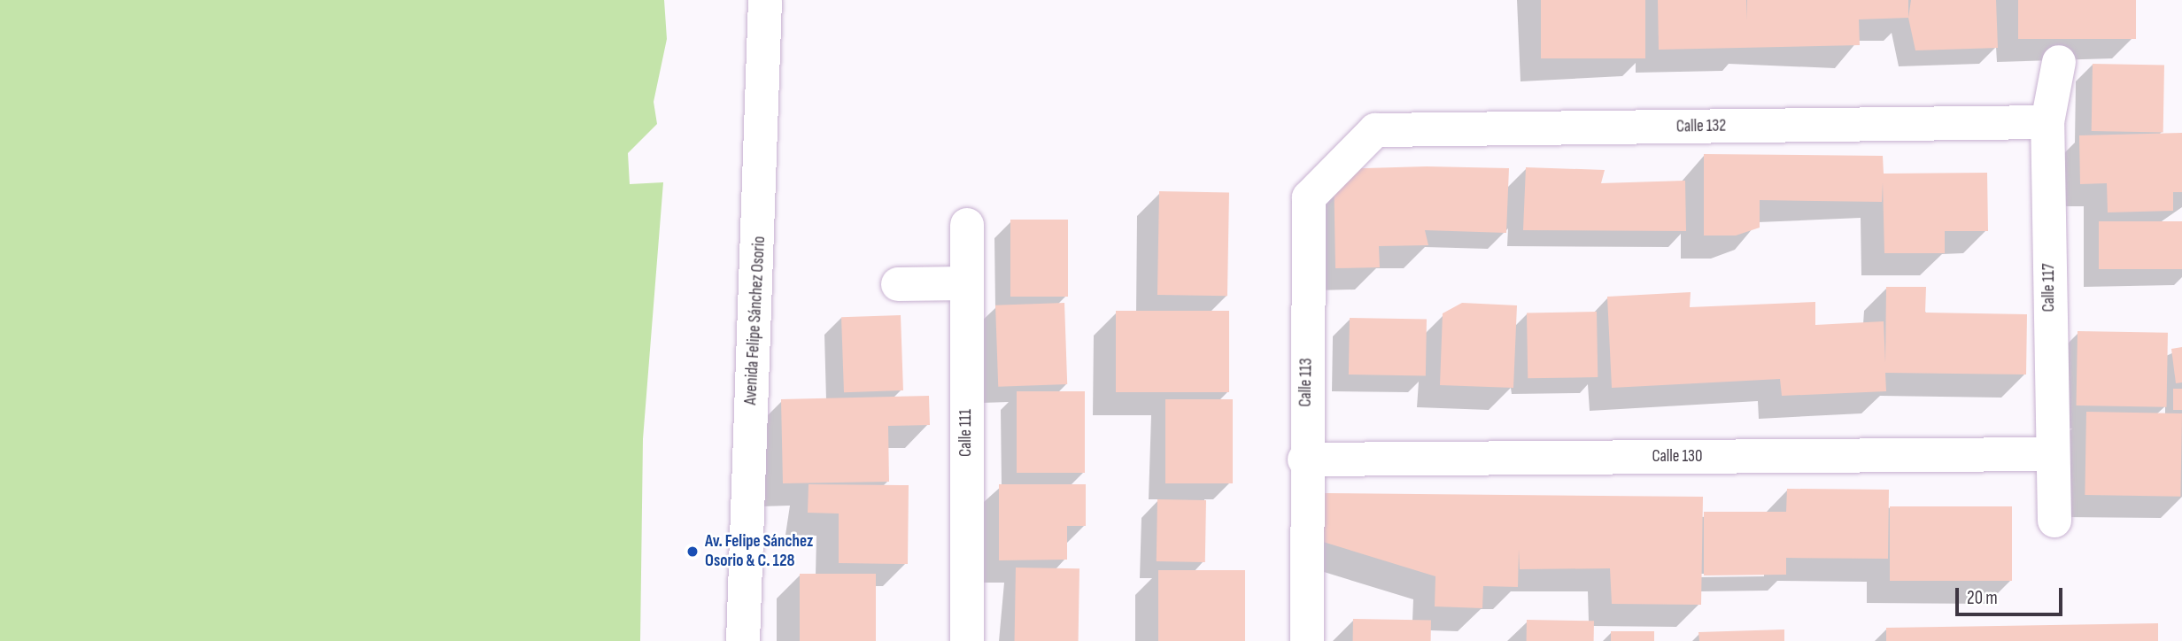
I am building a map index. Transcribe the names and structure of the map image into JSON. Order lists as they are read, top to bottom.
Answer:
{
  "streets": {
    "street": [
      "Calle 132",
      "Calle 117",
      "Avenida Felipe Sánchez Osorio",
      "Calle 113",
      "Calle 111",
      "Calle 130"
    ]
  },
  "crossings": [
    ["Calle 132", "Calle 117"],
    ["Calle 132", "Calle 113"],
    ["Calle 117", "Calle 130"],
    ["Calle 113", "Calle 130"]
  ],
  "places": ["Av. Felipe Sánchez Osorio & C. 128"],
  "scale_bar": "20 m"
}
